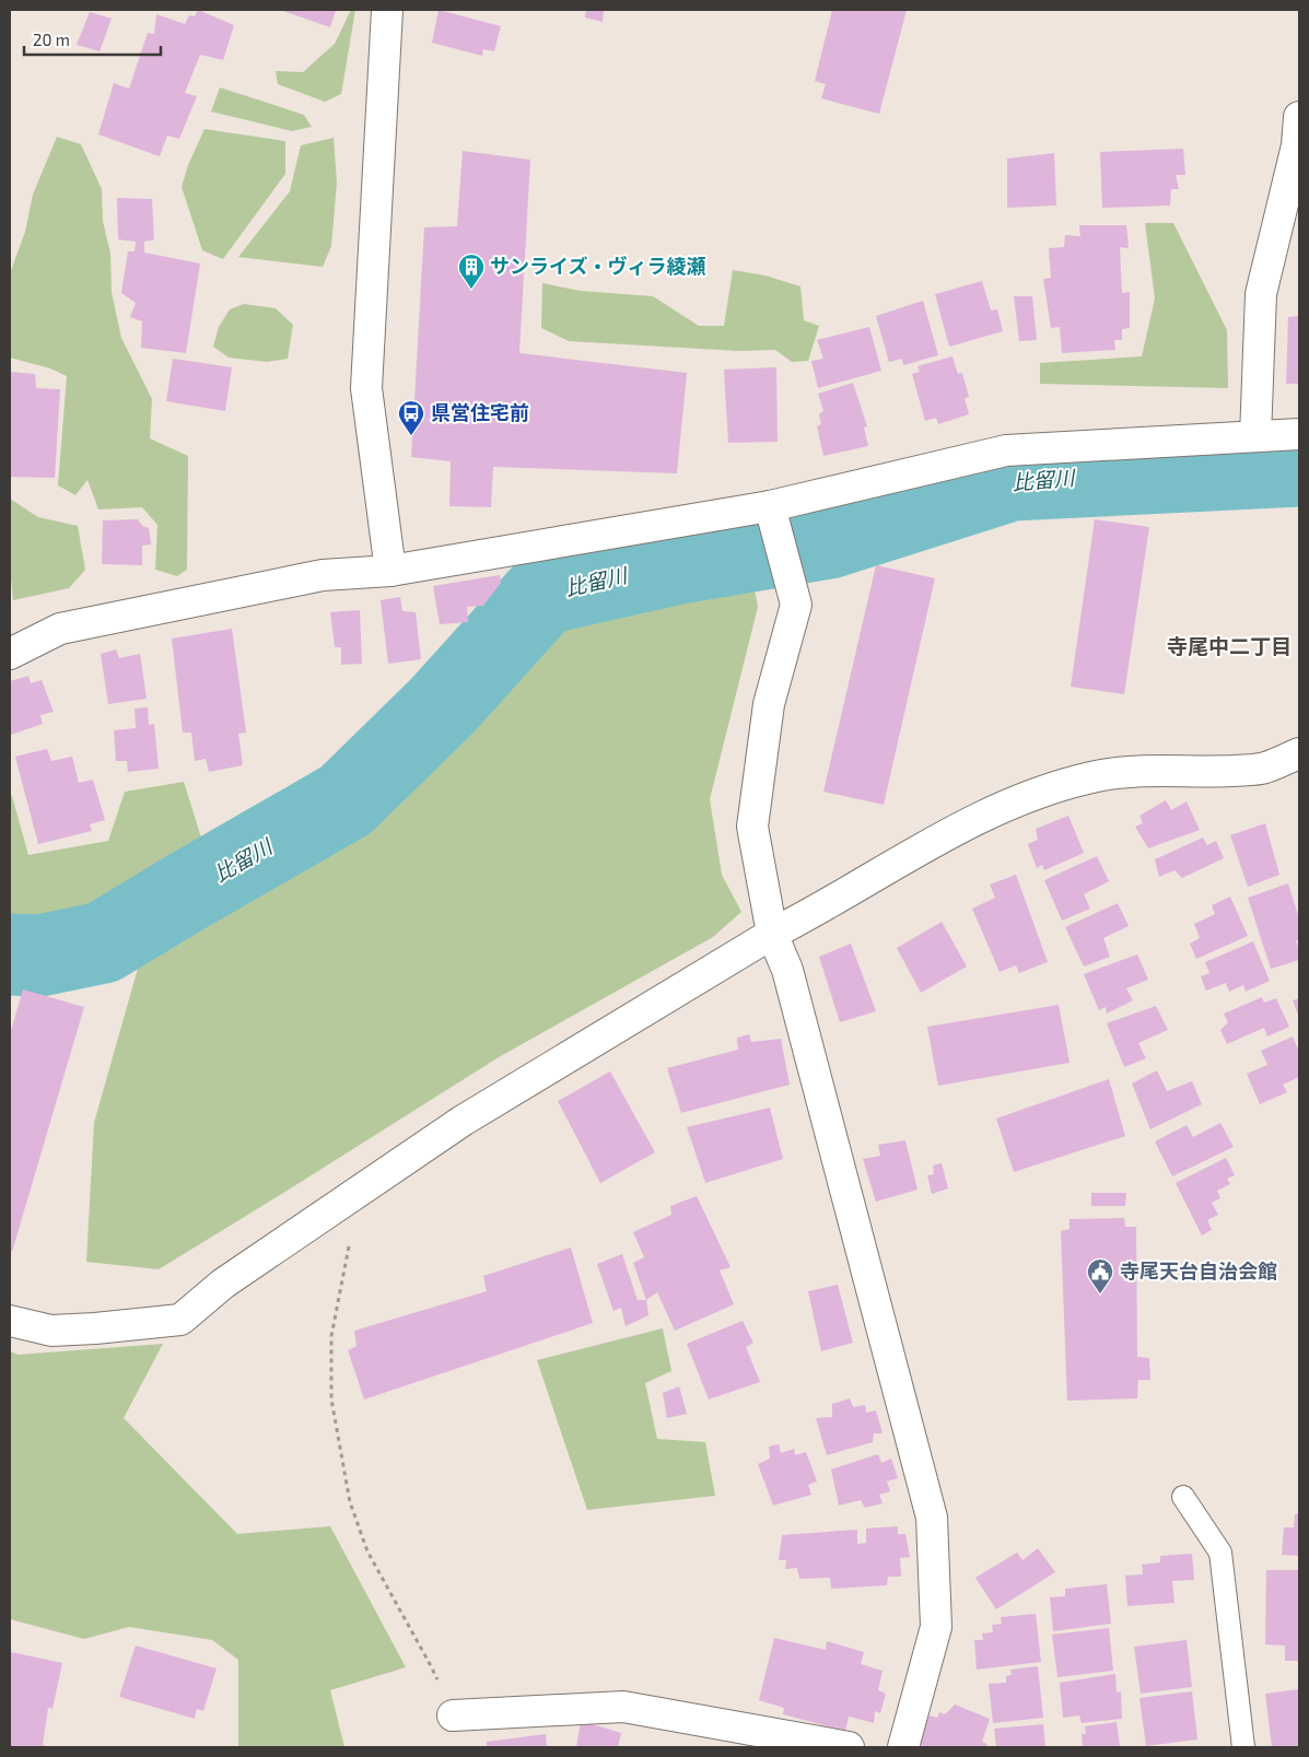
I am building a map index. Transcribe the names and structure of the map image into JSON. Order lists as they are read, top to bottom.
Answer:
{
  "districts": ["寺尾中二丁目"],
  "water": ["比留川"],
  "places": {
    "building": ["サンライズ・ヴィラ綾瀬"],
    "bus stop": ["県営住宅前"],
    "public building": ["寺尾天台自治会館"]
  },
  "scale_bar": "20 m"
}
